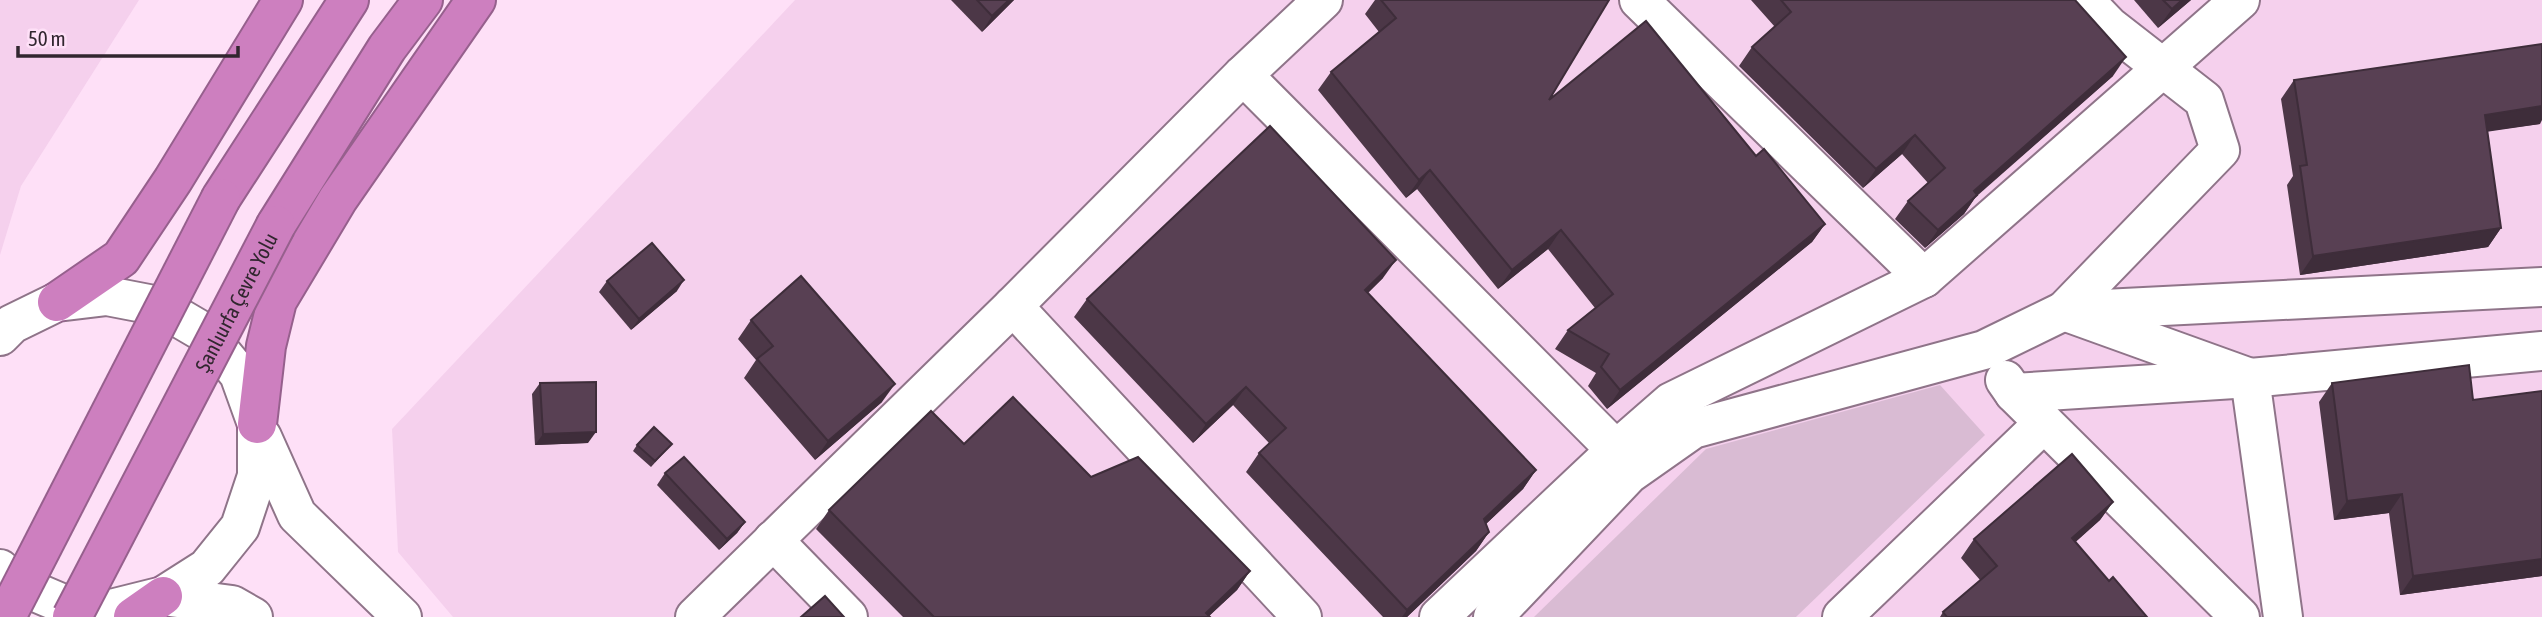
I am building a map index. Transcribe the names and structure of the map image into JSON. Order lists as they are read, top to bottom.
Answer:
{
  "streets": {
    "highway": ["Şanlıurfa Çevre Yolu"]
  },
  "scale_bar": "50 m"
}
